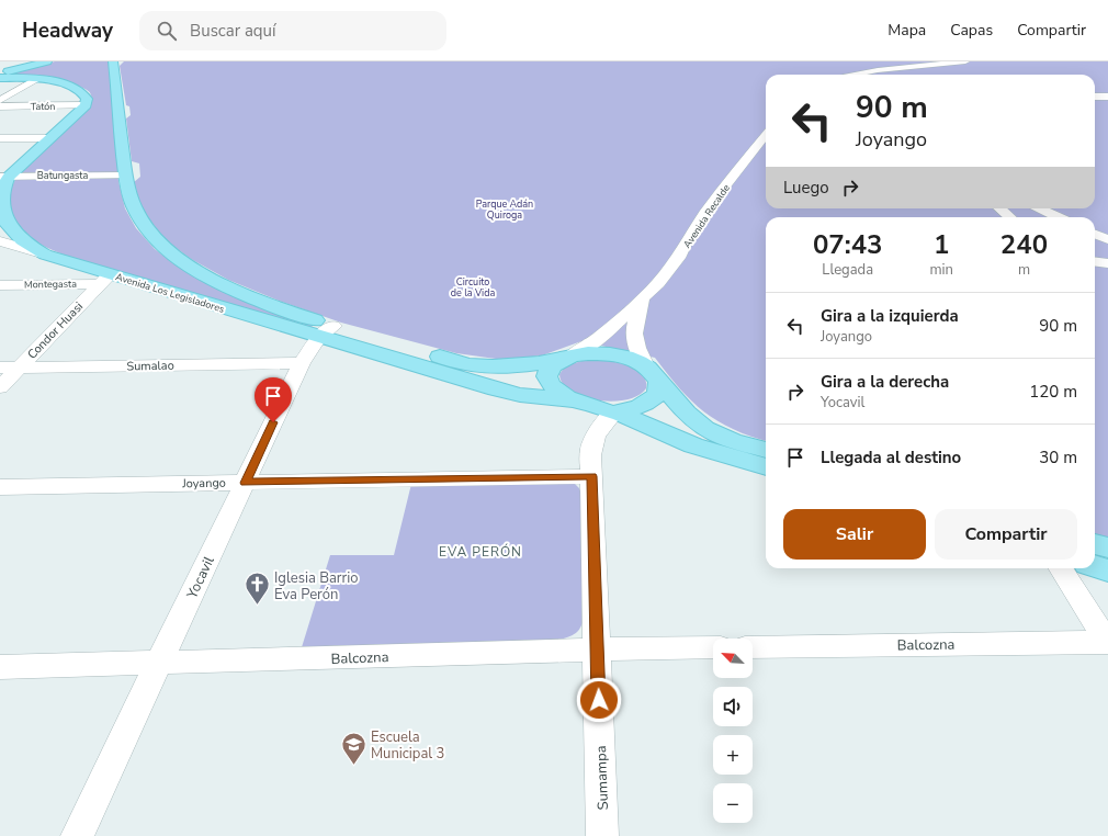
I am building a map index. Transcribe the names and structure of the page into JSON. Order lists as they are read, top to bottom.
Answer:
{
  "streets": {
    "main road": ["Avenida Los Legisladores"],
    "street": [
      "Tatón",
      "Batungasta",
      "Avenida Recalde",
      "Montegasta",
      "Condor Huasi",
      "Sumalao",
      "Joyango",
      "Yocavil",
      "Balcozna",
      "Sumampa"
    ]
  },
  "crossings": [
    ["Batungasta", "Avenida Los Legisladores"],
    ["Avenida Recalde", "Avenida Los Legisladores"],
    ["Montegasta", "Avenida Los Legisladores"],
    ["Montegasta", "Condor Huasi"],
    ["Avenida Los Legisladores", "Condor Huasi"],
    ["Avenida Los Legisladores", "Yocavil"],
    ["Condor Huasi", "Sumalao"],
    ["Sumalao", "Yocavil"],
    ["Joyango", "Yocavil"],
    ["Joyango", "Sumampa"],
    ["Yocavil", "Balcozna"],
    ["Balcozna", "Sumampa"]
  ],
  "districts": ["EVA PERÓN"],
  "parks": ["Parque Adán Quiroga", "Circuito de la Vida"],
  "places": {
    "church": ["Iglesia Barrio Eva Perón"],
    "school or university": ["Escuela Municipal 3"]
  },
  "north": "top left",
  "page": {
    "header": "Headway",
    "search": "Buscar aquí",
    "nav": ["Mapa", "Capas", "Compartir"],
    "turn": ["90 m", "Joyango"],
    "then": "Luego",
    "eta": [
      "07:43",
      "Llegada",
      "1",
      "min",
      "240",
      "m"
    ],
    "list": [
      {
        "name": "Gira a la izquierda",
        "note": "Joyango",
        "value": "90 m"
      },
      {
        "name": "Gira a la derecha",
        "note": "Yocavil",
        "value": "120 m"
      },
      {
        "name": "Llegada al destino",
        "value": "30 m"
      }
    ],
    "buttons": ["Salir", "Compartir"],
    "map_buttons": ["+", "−"]
  }
}
